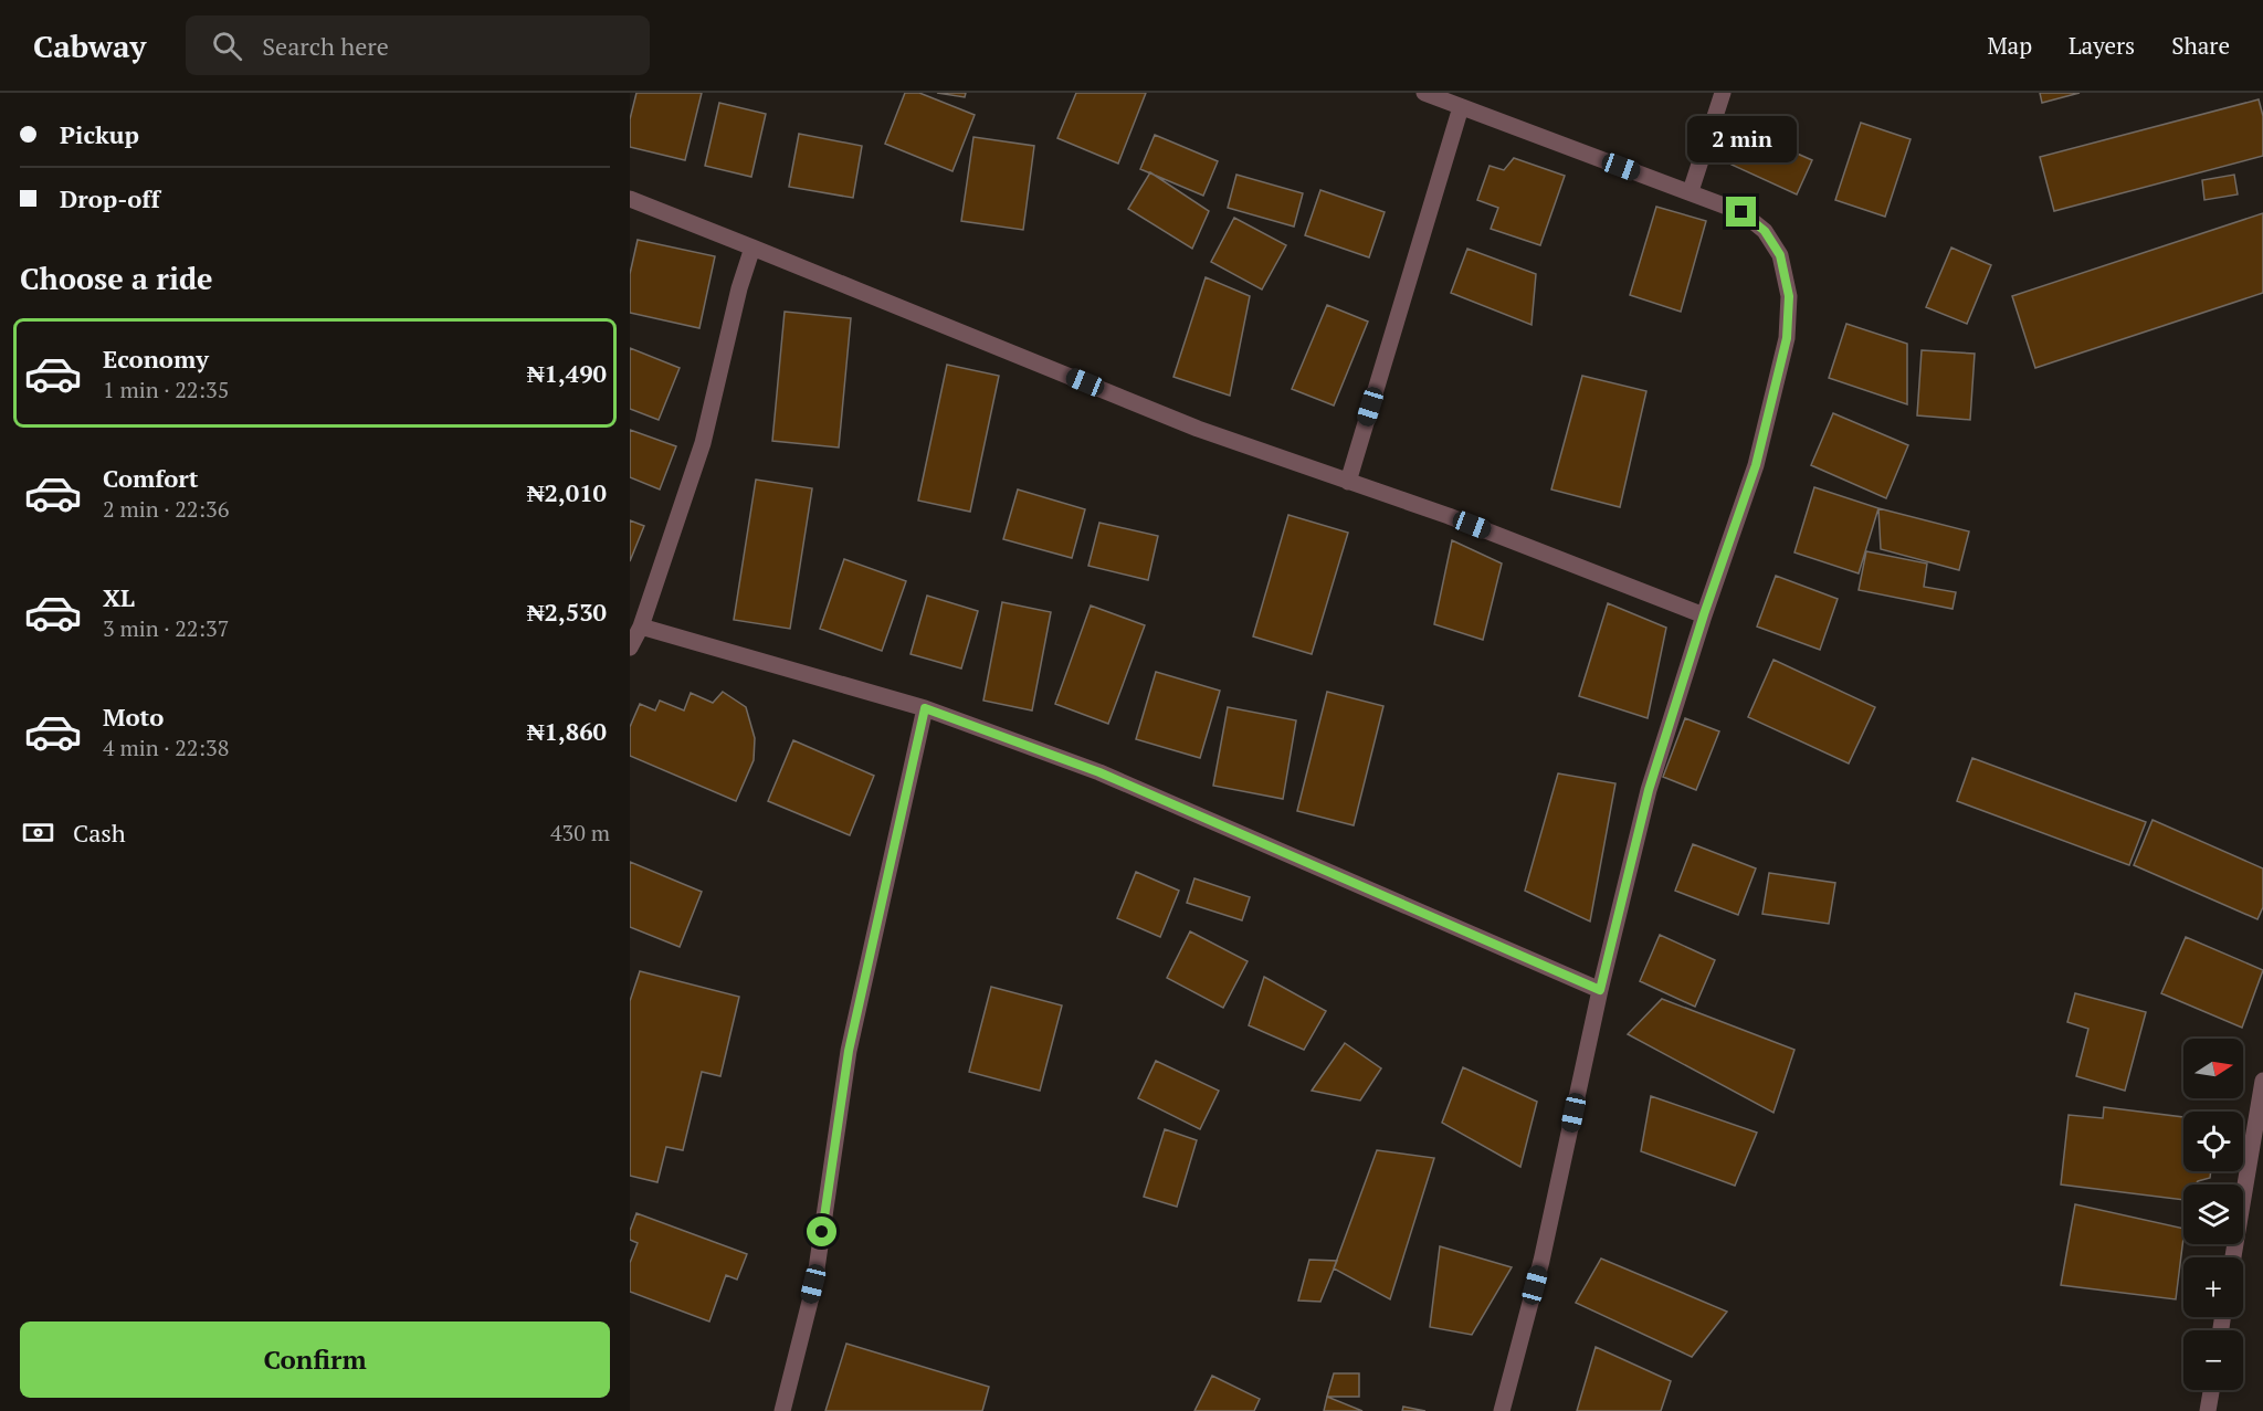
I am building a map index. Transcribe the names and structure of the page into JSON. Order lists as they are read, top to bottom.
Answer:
{
  "north": "right",
  "page": {
    "header": "Cabway",
    "search": "Search here",
    "nav": ["Map", "Layers", "Share"],
    "banner": ["Pickup", "Drop-off"],
    "bubble": "2 min",
    "heading": "Choose a ride",
    "list": [
      {
        "name": "Economy",
        "note": "1 min · 22:35",
        "value": "₦1,490"
      },
      {
        "name": "Comfort",
        "note": "2 min · 22:36",
        "value": "₦2,010"
      },
      {
        "name": "XL",
        "note": "3 min · 22:37",
        "value": "₦2,530"
      },
      {
        "name": "Moto",
        "note": "4 min · 22:38",
        "value": "₦1,860"
      }
    ],
    "pay": ["Cash", "430 m"],
    "map_buttons": ["+", "−"],
    "buttons": "Confirm"
  }
}
